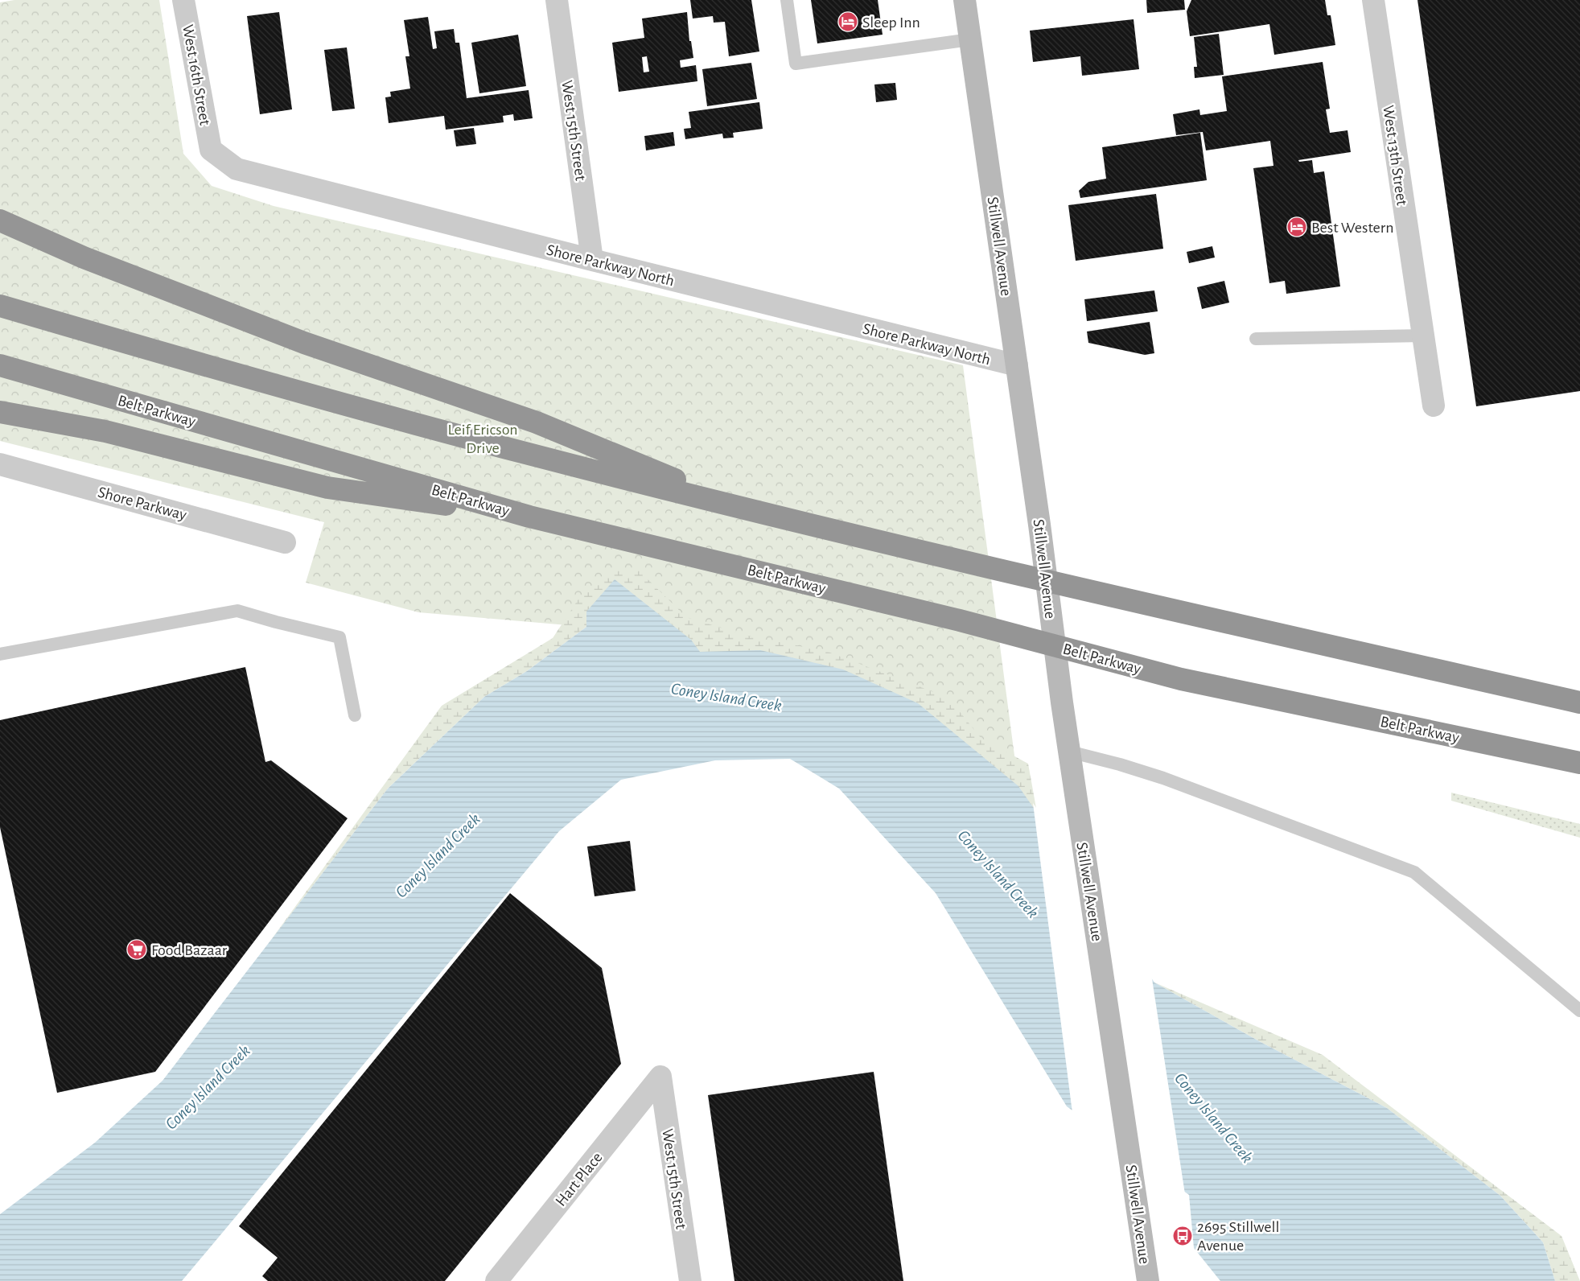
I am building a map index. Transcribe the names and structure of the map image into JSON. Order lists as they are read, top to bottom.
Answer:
{
  "streets": {
    "highway": ["Belt Parkway"],
    "main road": ["Stillwell Avenue"],
    "street": [
      "West 16th Street",
      "West 15th Street",
      "West 13th Street",
      "Shore Parkway North",
      "Shore Parkway",
      "Hart Place"
    ]
  },
  "crossings": [
    ["West 16th Street", "Shore Parkway North"],
    ["West 15th Street", "Shore Parkway North"],
    ["West 15th Street", "Hart Place"],
    ["Stillwell Avenue", "Shore Parkway North"]
  ],
  "water": ["Coney Island Creek"],
  "parks": ["Leif Ericson Drive"],
  "places": {
    "hotel": ["Sleep Inn", "Best Western"],
    "supermarket": ["Food Bazaar"],
    "bus stop": ["2695 Stillwell Avenue"]
  }
}
